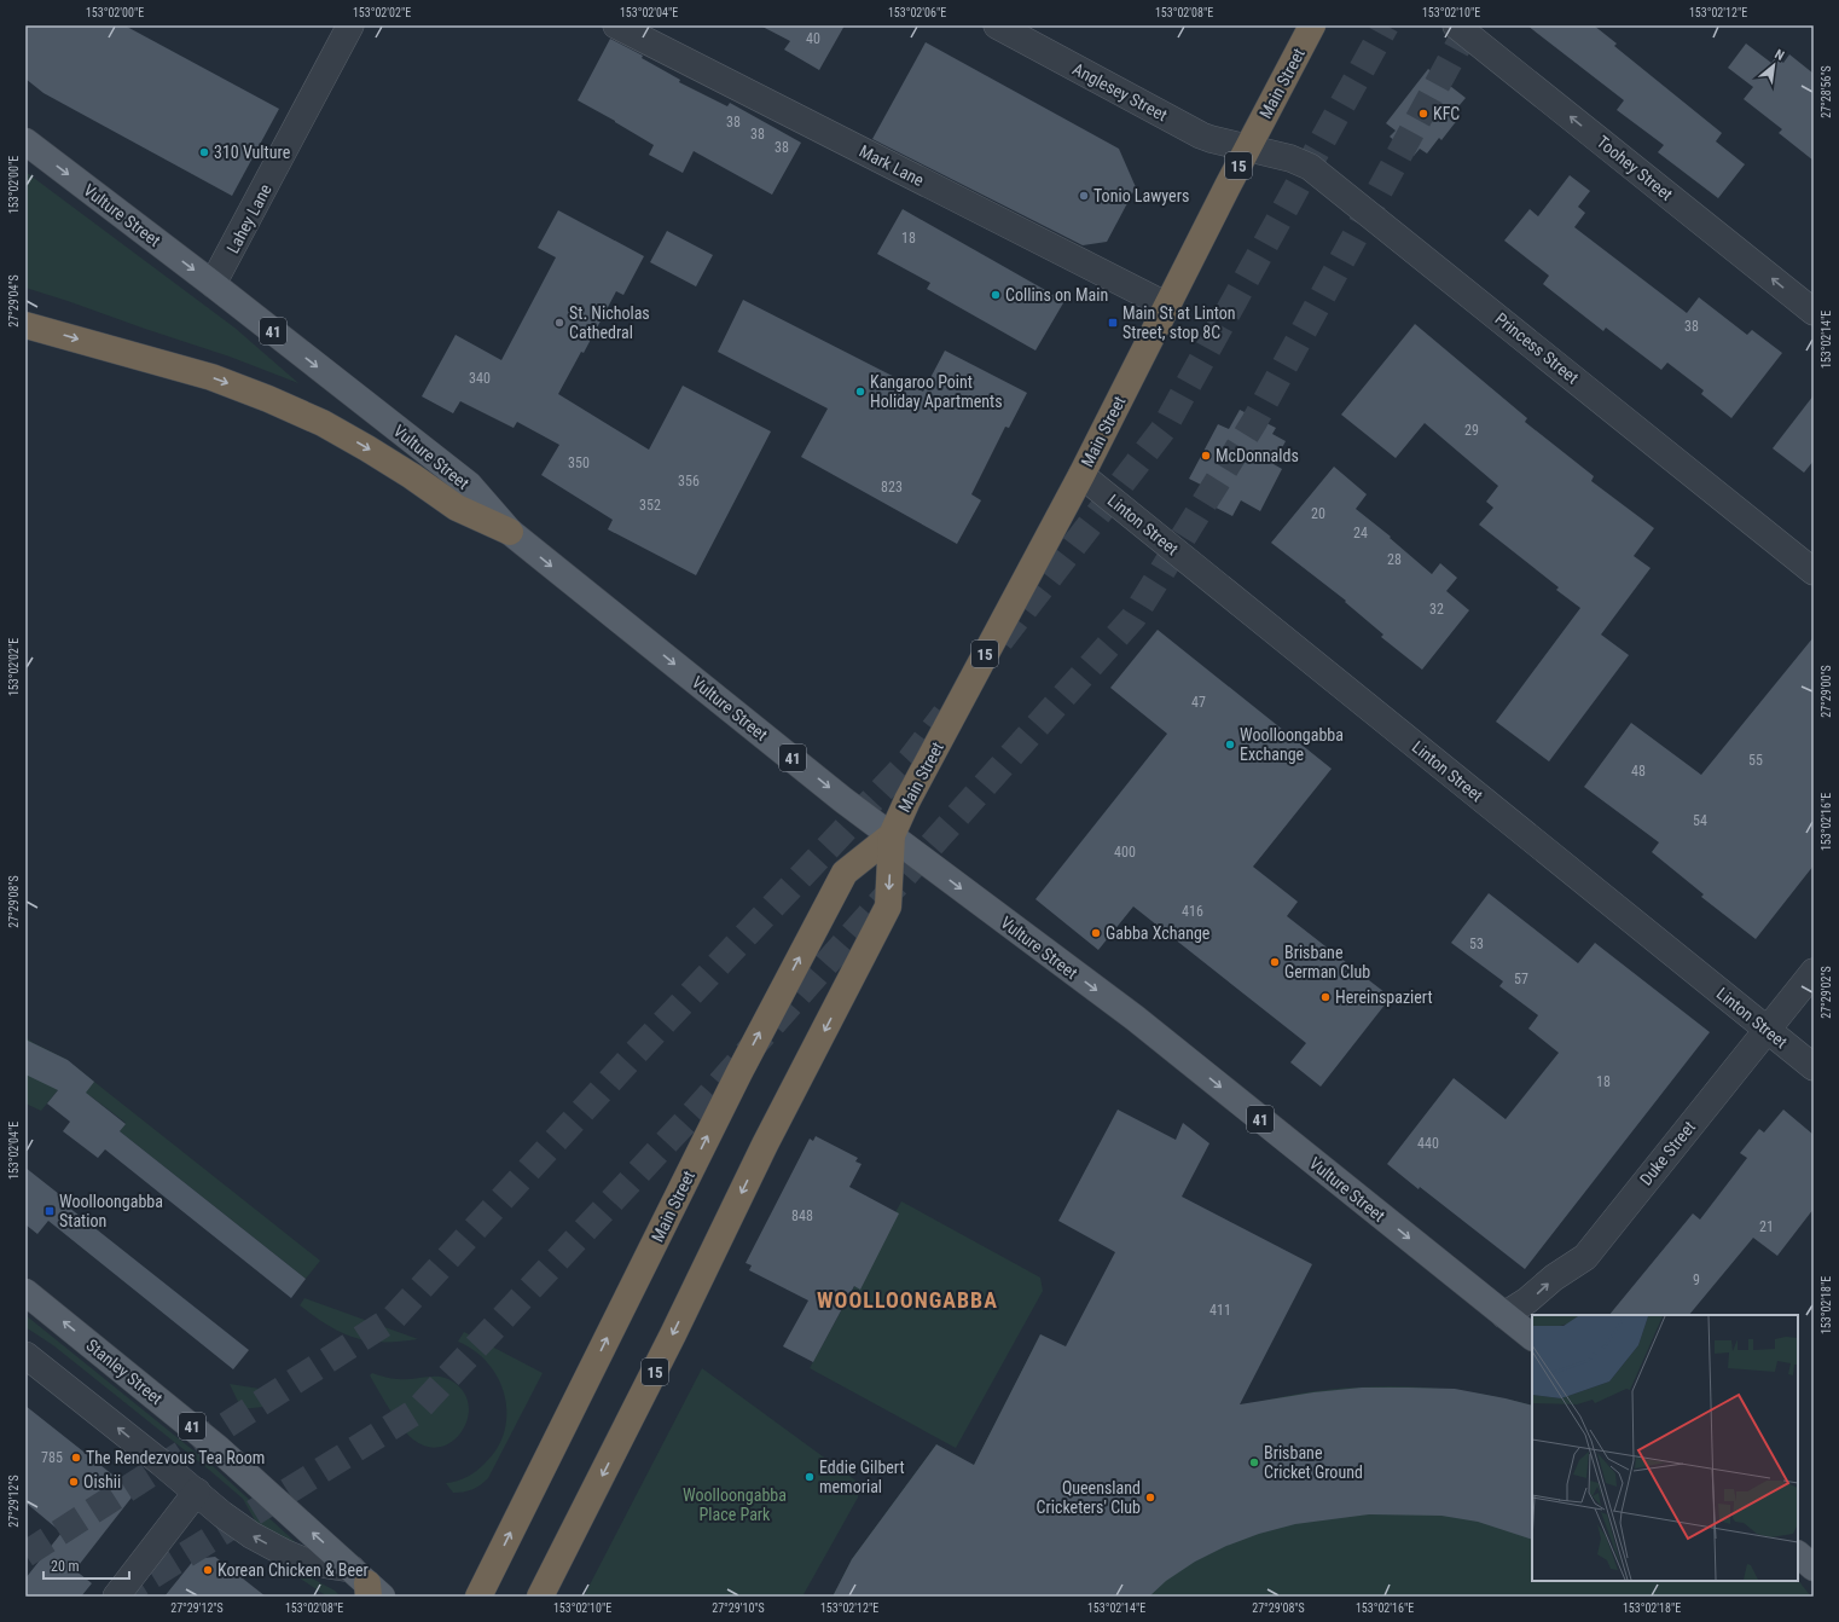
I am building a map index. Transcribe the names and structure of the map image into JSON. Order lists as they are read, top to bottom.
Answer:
{
  "streets": {
    "highway": ["Main Street", "15"],
    "main road": ["Vulture Street", "41", "Stanley Street"],
    "street": [
      "Anglesey Street",
      "Mark Lane",
      "Toohey Street",
      "Lahey Lane",
      "Princess Street",
      "Linton Street",
      "Duke Street"
    ]
  },
  "crossings": [
    ["Main Street", "Anglesey Street"],
    ["Main Street", "Mark Lane"],
    ["Main Street", "Vulture Street"],
    ["Main Street", "Princess Street"],
    ["Main Street", "Linton Street"],
    ["Anglesey Street", "Princess Street"],
    ["Vulture Street", "Lahey Lane"],
    ["Vulture Street", "Duke Street"],
    ["Linton Street", "Duke Street"]
  ],
  "one_way": [
    "Toohey Street",
    "Vulture Street",
    "Duke Street",
    "Stanley Street"
  ],
  "districts": ["WOOLLOONGABBA"],
  "parks": ["Woolloongabba Place Park"],
  "places": {
    "other": [
      "KFC",
      "310 Vulture",
      "Tonio Lawyers",
      "Collins on Main",
      "St. Nicholas Cathedral",
      "Kangaroo Point Holiday Apartments",
      "McDonnalds",
      "Woolloongabba Exchange",
      "Gabba Xchange",
      "Brisbane German Club",
      "Hereinspaziert",
      "The Rendezvous Tea Room",
      "Brisbane Cricket Ground",
      "Eddie Gilbert memorial",
      "Oishii",
      "Queensland Cricketers' Club",
      "Korean Chicken & Beer"
    ],
    "transit": ["Main St at Linton Street, stop 8C", "Woolloongabba Station"]
  },
  "house_numbers": [
    "40",
    "38",
    "38",
    "38",
    "18",
    "38",
    "340",
    "29",
    "350",
    "356",
    "823",
    "352",
    "20",
    "24",
    "28",
    "32",
    "47",
    "55",
    "48",
    "54",
    "400",
    "416",
    "53",
    "57",
    "18",
    "440",
    "848",
    "21",
    "9",
    "411",
    "785"
  ],
  "scale_bar": "20 m",
  "north": "top right",
  "coordinates": [
    "153°02'00\"E",
    "153°02'02\"E",
    "153°02'04\"E",
    "153°02'06\"E",
    "153°02'08\"E",
    "153°02'10\"E",
    "153°02'12\"E",
    "27°28'56\"S",
    "27°29'04\"S",
    "153°02'14\"E",
    "27°29'00\"S",
    "153°02'16\"E",
    "27°29'08\"S",
    "27°29'02\"S",
    "153°02'18\"E",
    "27°29'12\"S",
    "27°29'10\"S"
  ]
}
